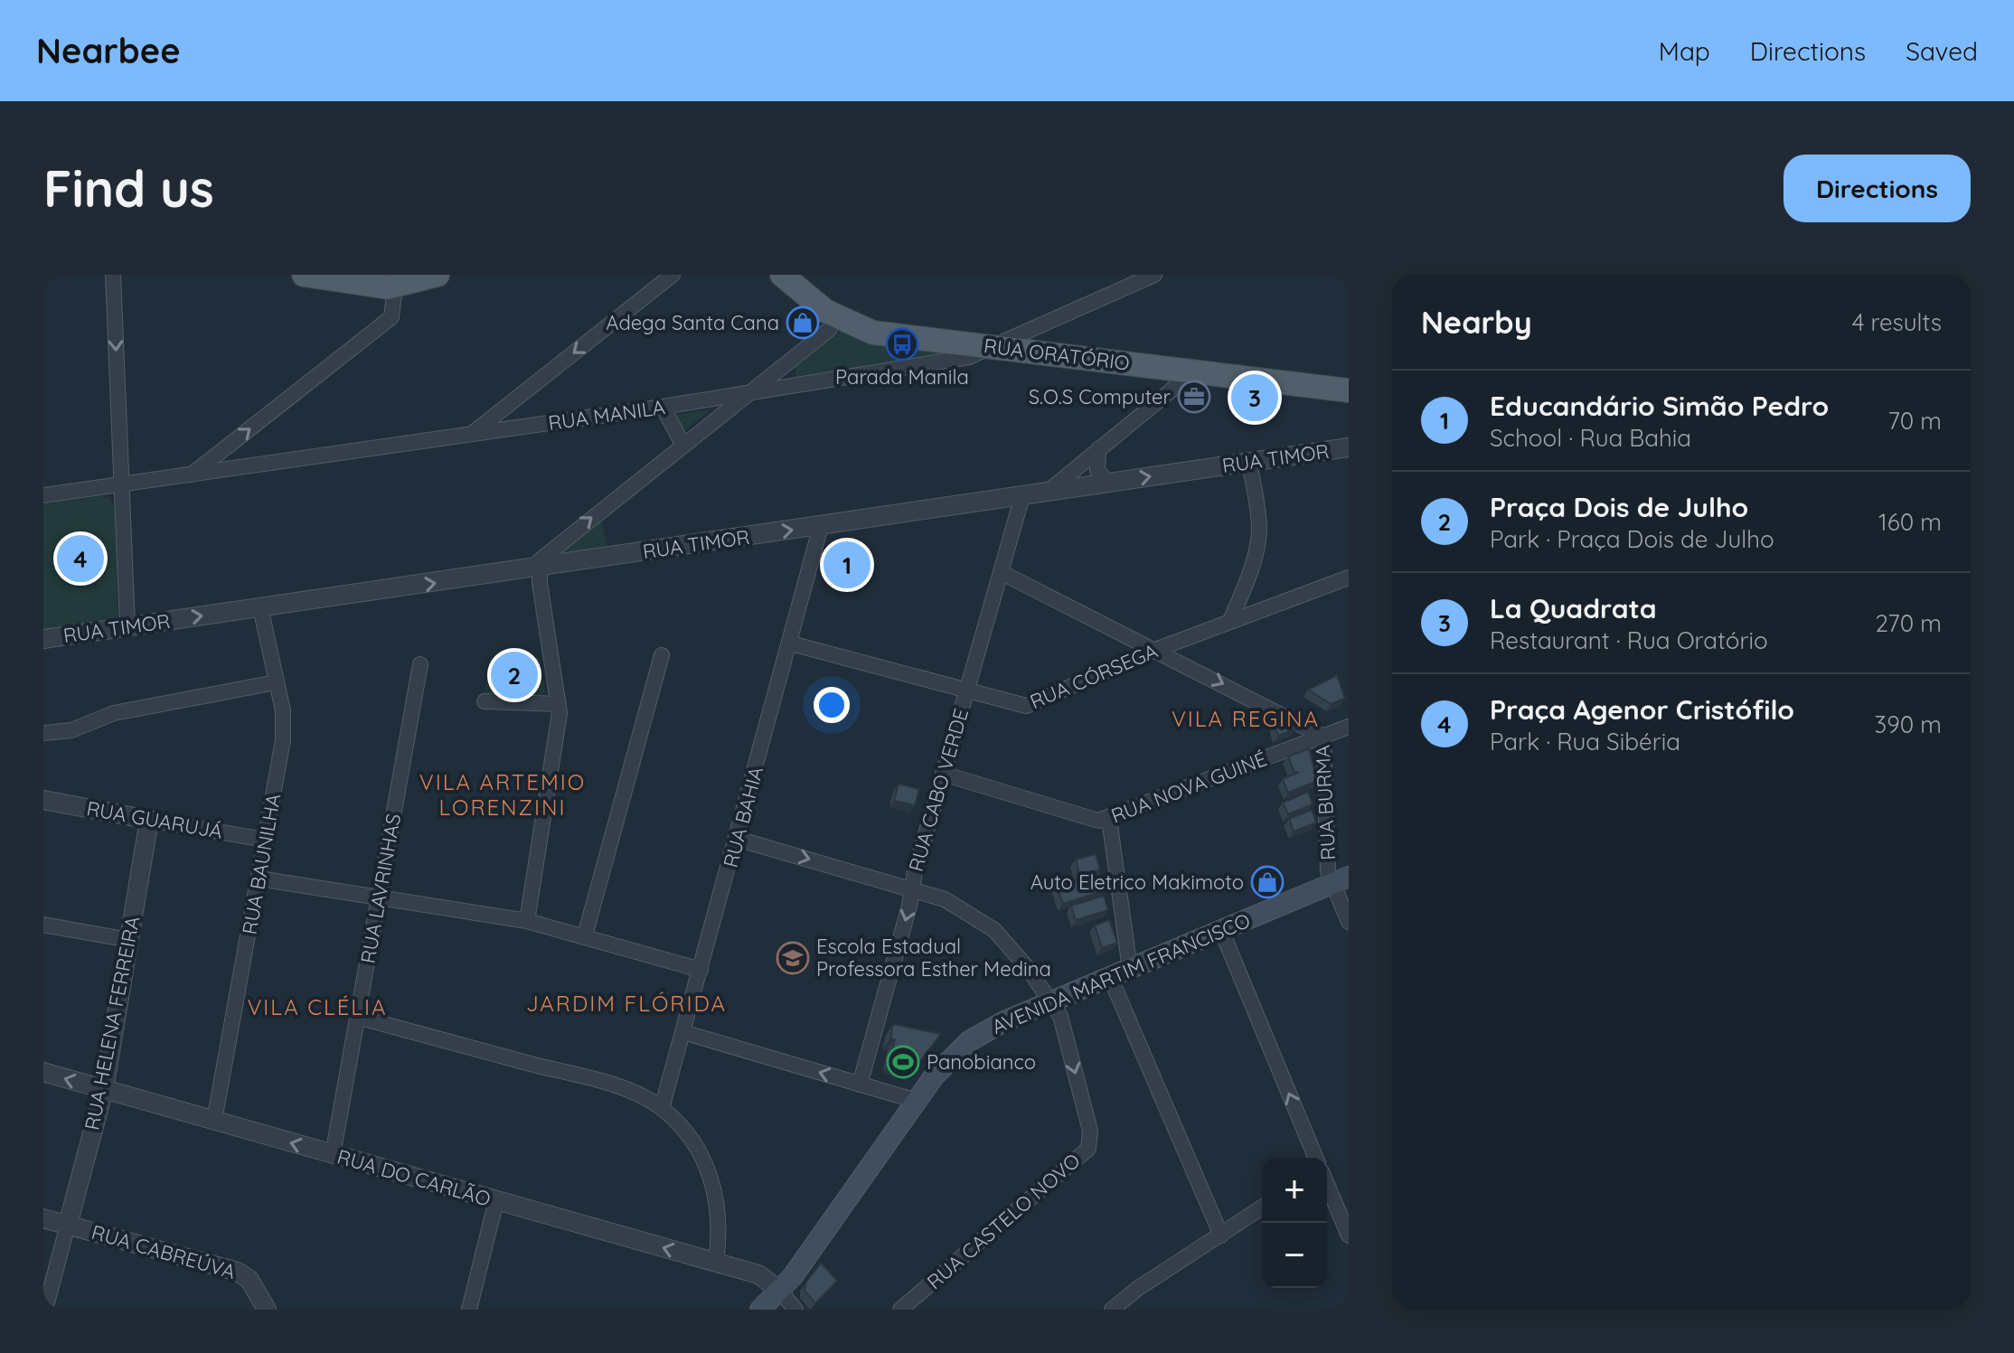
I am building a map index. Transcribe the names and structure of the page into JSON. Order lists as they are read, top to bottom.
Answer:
{
  "streets": {
    "main road": ["RUA ORATÓRIO", "AVENIDA MARTIM FRANCISCO"],
    "street": [
      "RUA MANILA",
      "RUA TIMOR",
      "RUA CÓRSEGA",
      "RUA NOVA GUINÉ",
      "RUA CABO VERDE",
      "RUA BURMA",
      "RUA BAHIA",
      "RUA GUARUJÁ",
      "RUA BAUNILHA",
      "RUA LAVRINHAS",
      "RUA HELENA FERREIRA",
      "RUA DO CARLÃO",
      "RUA CASTELO NOVO",
      "RUA CABREÚVA"
    ]
  },
  "crossings": [
    ["RUA ORATÓRIO", "RUA MANILA"],
    ["RUA TIMOR", "RUA CABO VERDE"],
    ["RUA TIMOR", "RUA BAHIA"],
    ["RUA TIMOR", "RUA BAUNILHA"],
    ["RUA CÓRSEGA", "RUA CABO VERDE"],
    ["RUA CÓRSEGA", "RUA BURMA"],
    ["RUA CÓRSEGA", "RUA BAHIA"],
    ["RUA NOVA GUINÉ", "RUA CABO VERDE"],
    ["RUA NOVA GUINÉ", "RUA BURMA"],
    ["RUA CABO VERDE", "RUA BURMA"],
    ["RUA CABO VERDE", "RUA CASTELO NOVO"],
    ["RUA BURMA", "AVENIDA MARTIM FRANCISCO"],
    ["RUA BAHIA", "RUA CASTELO NOVO"],
    ["RUA GUARUJÁ", "RUA BAUNILHA"],
    ["RUA GUARUJÁ", "RUA HELENA FERREIRA"],
    ["RUA BAUNILHA", "RUA DO CARLÃO"],
    ["RUA LAVRINHAS", "RUA DO CARLÃO"],
    ["AVENIDA MARTIM FRANCISCO", "RUA DO CARLÃO"],
    ["AVENIDA MARTIM FRANCISCO", "RUA CASTELO NOVO"],
    ["RUA HELENA FERREIRA", "RUA DO CARLÃO"],
    ["RUA HELENA FERREIRA", "RUA CABREÚVA"]
  ],
  "one_way": ["RUA TIMOR"],
  "districts": [
    "VILA REGINA",
    "VILA ARTEMIO LORENZINI",
    "JARDIM FLÓRIDA",
    "VILA CLÉLIA"
  ],
  "places": {
    "shop": ["Adega Santa Cana", "Auto Eletrico Makimoto"],
    "bus stop": ["Parada Manila"],
    "office": ["S.O.S Computer"],
    "school or university": ["Escola Estadual Professora Esther Medina"],
    "sports": ["Panobianco"]
  },
  "page": {
    "header": "Nearbee",
    "nav": ["Map", "Directions", "Saved"],
    "buttons": "Directions",
    "title": "Find us",
    "heading": ["Nearby", "4 results"],
    "list": [
      {
        "mark": "1",
        "name": "Educandário Simão Pedro",
        "note": "School · Rua Bahia",
        "value": "70 m"
      },
      {
        "mark": "2",
        "name": "Praça Dois de Julho",
        "note": "Park · Praça Dois de Julho",
        "value": "160 m"
      },
      {
        "mark": "3",
        "name": "La Quadrata",
        "note": "Restaurant · Rua Oratório",
        "value": "270 m"
      },
      {
        "mark": "4",
        "name": "Praça Agenor Cristófilo",
        "note": "Park · Rua Sibéria",
        "value": "390 m"
      }
    ],
    "pins": [
      "3",
      "4",
      "1",
      "2"
    ],
    "map_buttons": ["+", "−"]
  }
}
